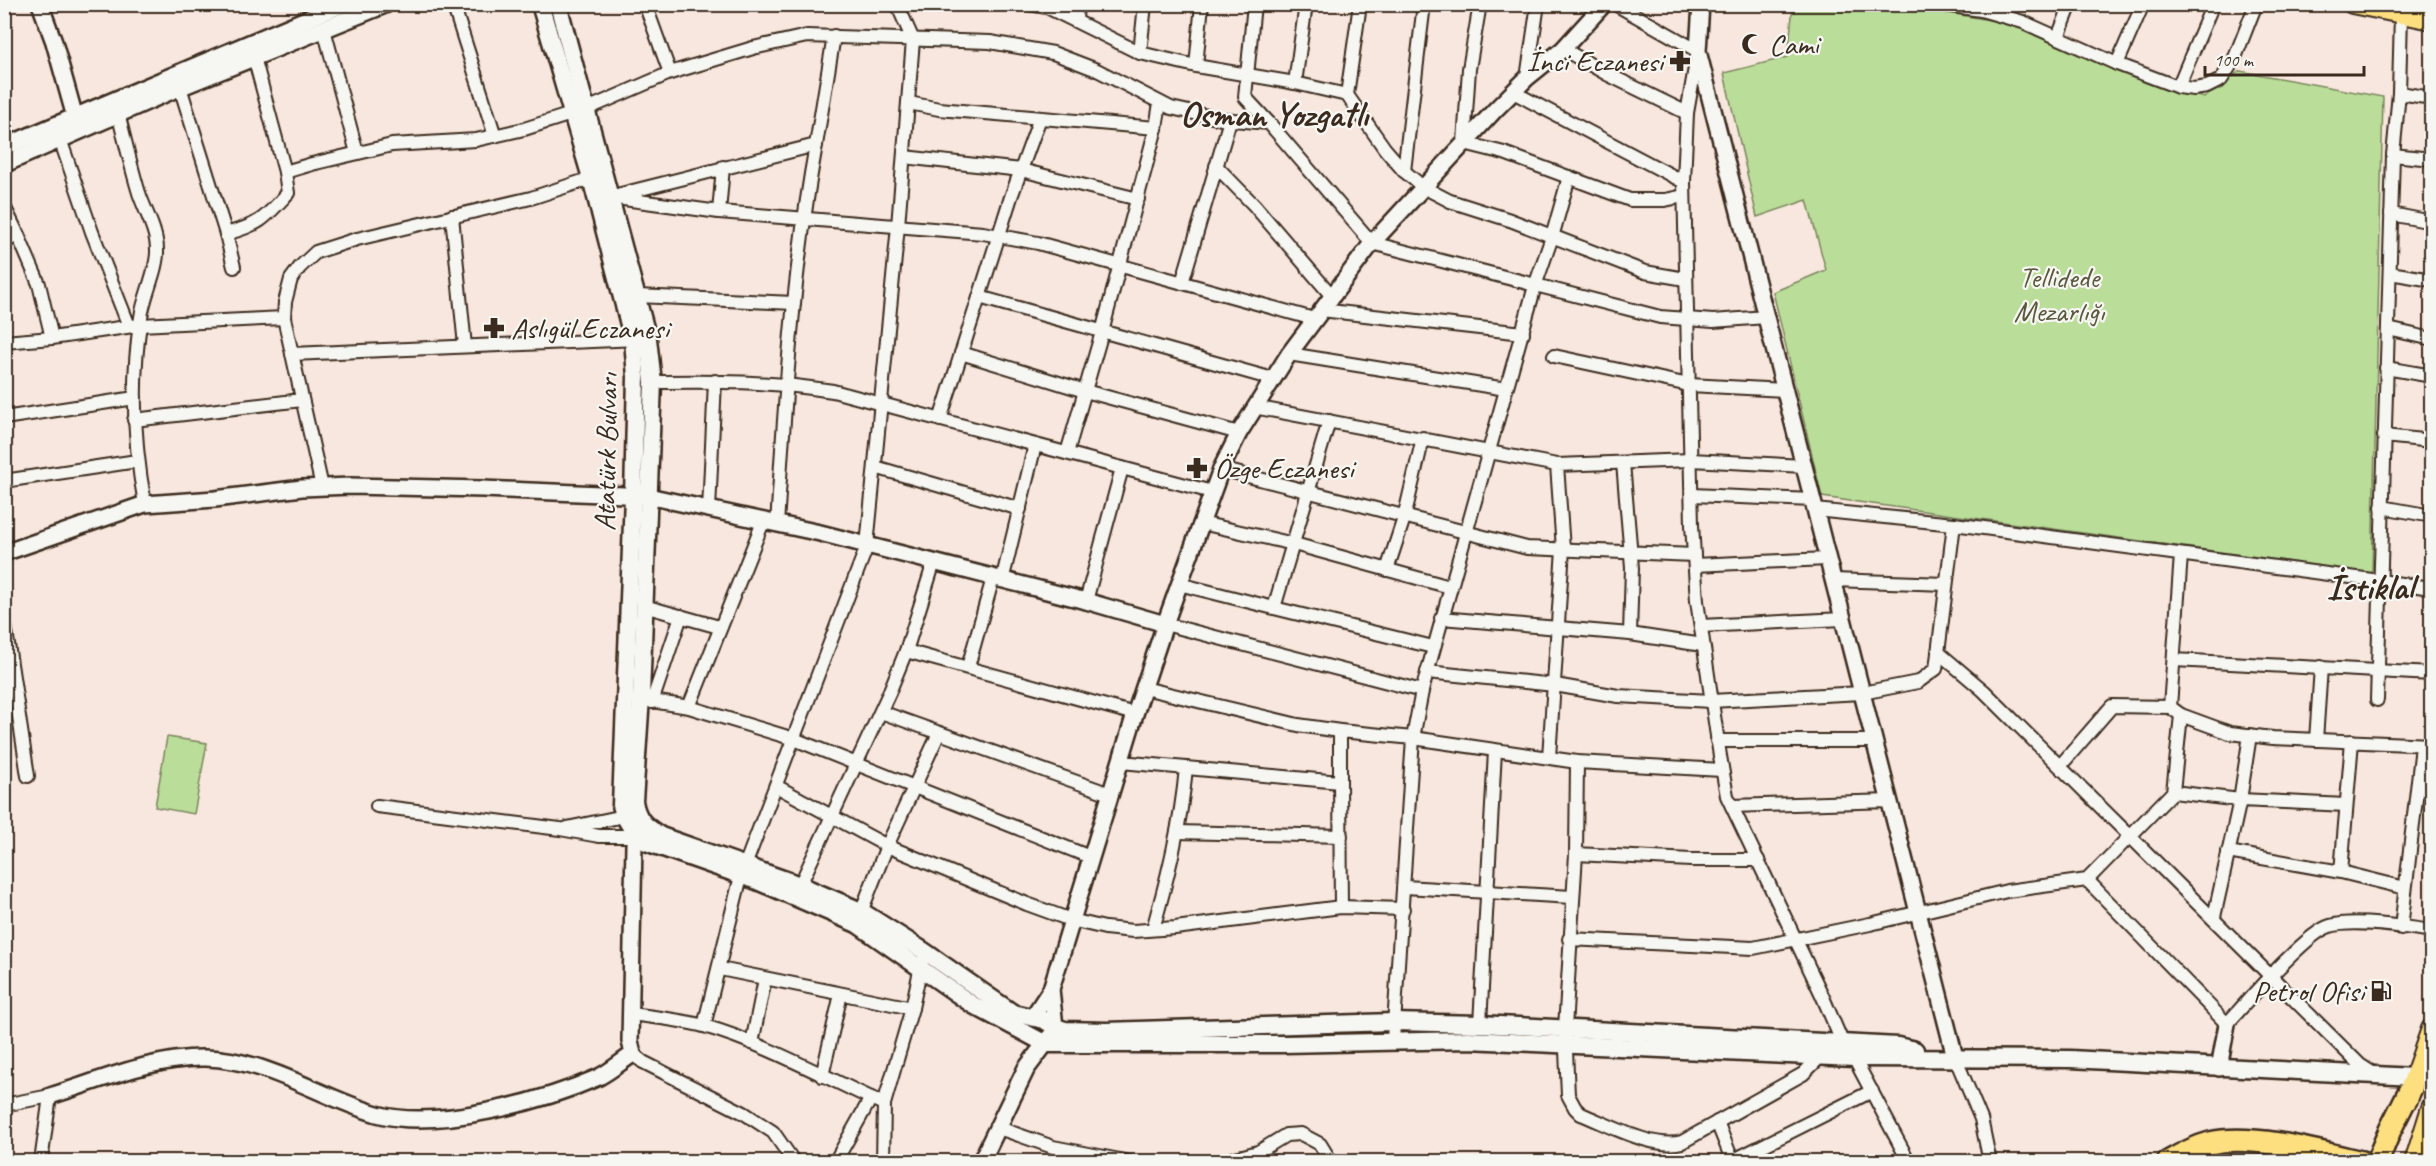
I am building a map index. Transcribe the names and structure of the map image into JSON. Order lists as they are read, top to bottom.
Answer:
{
  "streets": {
    "main road": ["Atatürk Bulvarı"]
  },
  "districts": ["Osman Yozgatlı", "İstiklal"],
  "parks": ["Tellidede Mezarlığı"],
  "places": {
    "mosque": ["Cami"],
    "pharmacy": ["İnci Eczanesi", "Aslıgül Eczanesi", "Özge Eczanesi"],
    "fuel station": ["Petrol Ofisi"]
  },
  "scale_bar": "100 m"
}
